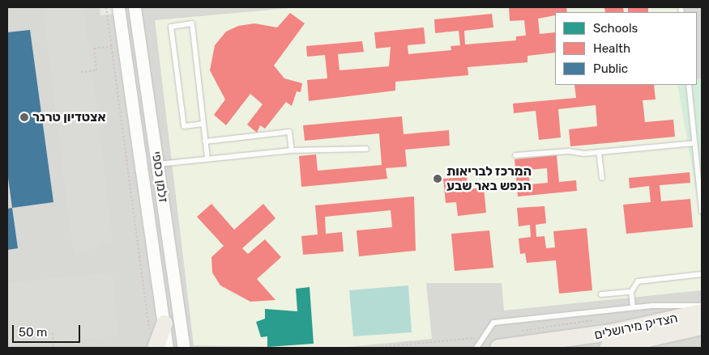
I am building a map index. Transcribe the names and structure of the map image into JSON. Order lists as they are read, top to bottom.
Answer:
{
  "streets": {
    "main road": ["הצדיק מירושלים"],
    "street": ["זלמן כספי"]
  },
  "places": ["אצטדיון טרנר", "המרכז לבריאות הנפש באר שבע"],
  "legend": ["Schools", "Health", "Public"],
  "scale_bar": "50 m"
}
